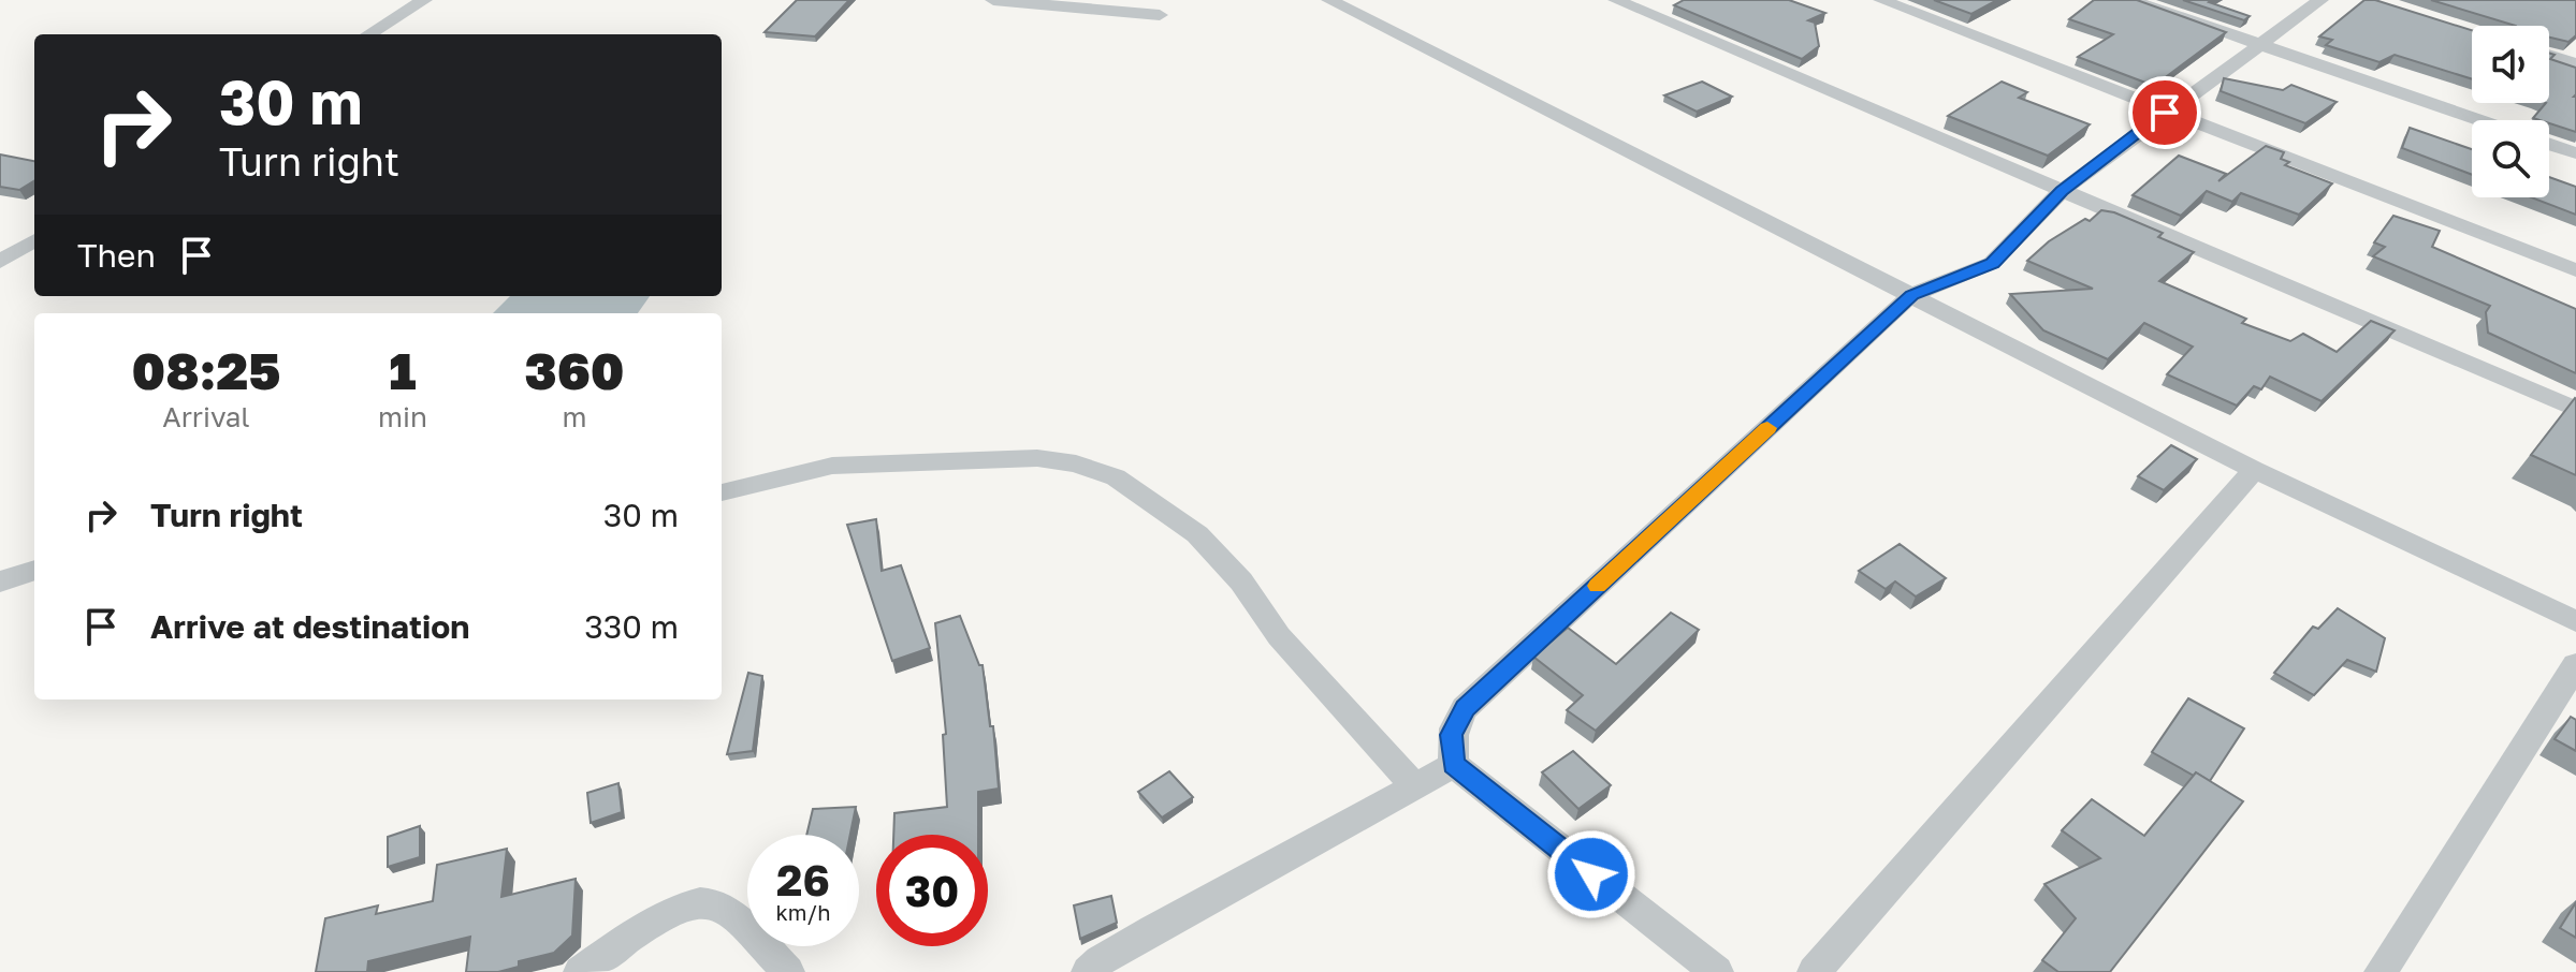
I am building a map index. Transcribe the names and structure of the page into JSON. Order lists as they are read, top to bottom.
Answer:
{
  "page": {
    "turn": ["30 m", "Turn right"],
    "then": "Then",
    "eta": [
      "08:25",
      "Arrival",
      "1",
      "min",
      "360",
      "m"
    ],
    "list": [
      {
        "name": "Turn right",
        "value": "30 m"
      },
      {
        "name": "Arrive at destination",
        "value": "330 m"
      }
    ],
    "speed": "26 km/h",
    "limit": "30"
  }
}
